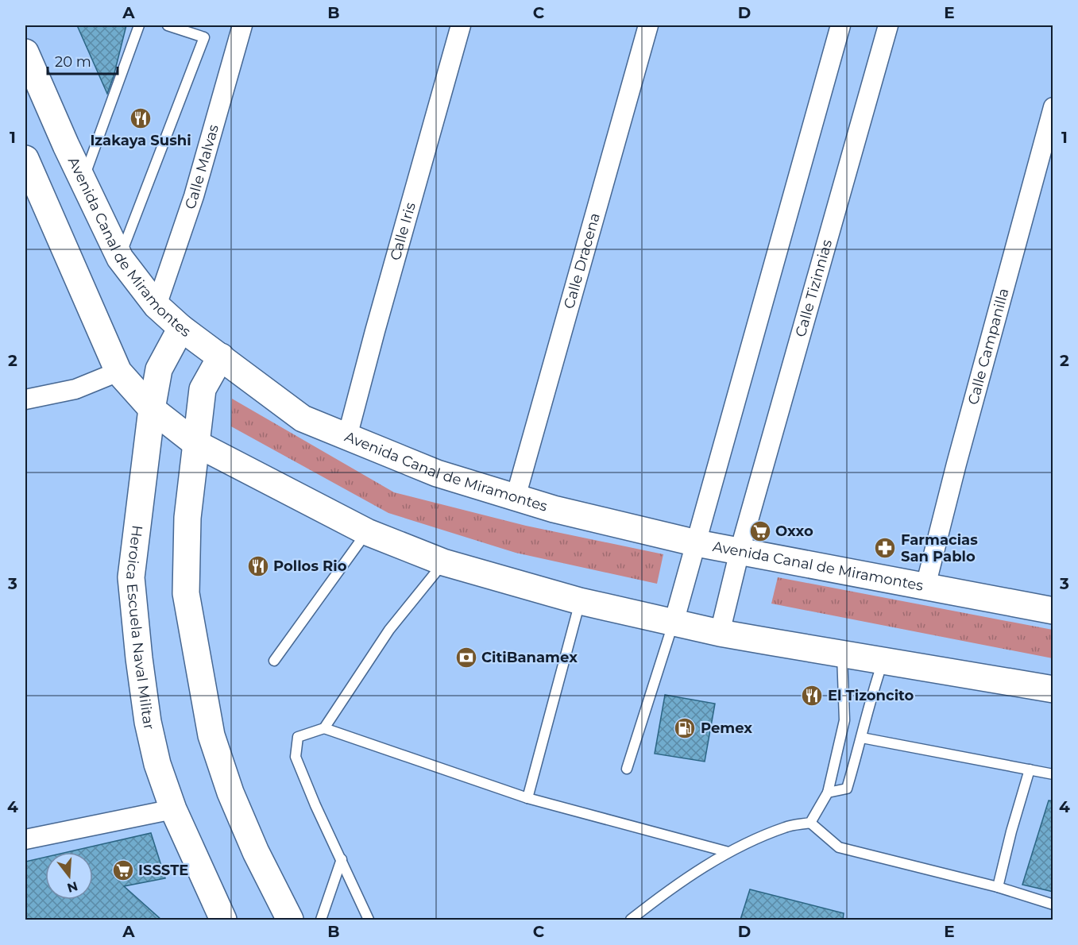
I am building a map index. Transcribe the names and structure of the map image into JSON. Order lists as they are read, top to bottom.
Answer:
{
  "streets": {
    "main road": ["Avenida Canal de Miramontes", "Heroica Escuela Naval Militar"],
    "street": [
      "Calle Malvas",
      "Calle Iris",
      "Calle Dracena",
      "Calle Tizinnias",
      "Calle Campanilla"
    ]
  },
  "crossings": [
    ["Calle Malvas", "Avenida Canal de Miramontes"],
    ["Calle Iris", "Avenida Canal de Miramontes"],
    ["Avenida Canal de Miramontes", "Calle Dracena"],
    ["Avenida Canal de Miramontes", "Calle Tizinnias"],
    ["Avenida Canal de Miramontes", "Calle Campanilla"],
    ["Avenida Canal de Miramontes", "Heroica Escuela Naval Militar"]
  ],
  "places": {
    "restaurant": ["Izakaya Sushi", "Pollos Rio", "El Tizoncito"],
    "supermarket": ["Oxxo", "ISSSTE"],
    "pharmacy": ["Farmacias San Pablo"],
    "bank": ["CitiBanamex"],
    "fuel station": ["Pemex"]
  },
  "scale_bar": "20 m",
  "north": "bottom",
  "grid": {
    "columns": [
      "A",
      "B",
      "C",
      "D",
      "E"
    ],
    "rows": [
      "1",
      "2",
      "3",
      "4"
    ]
  }
}
